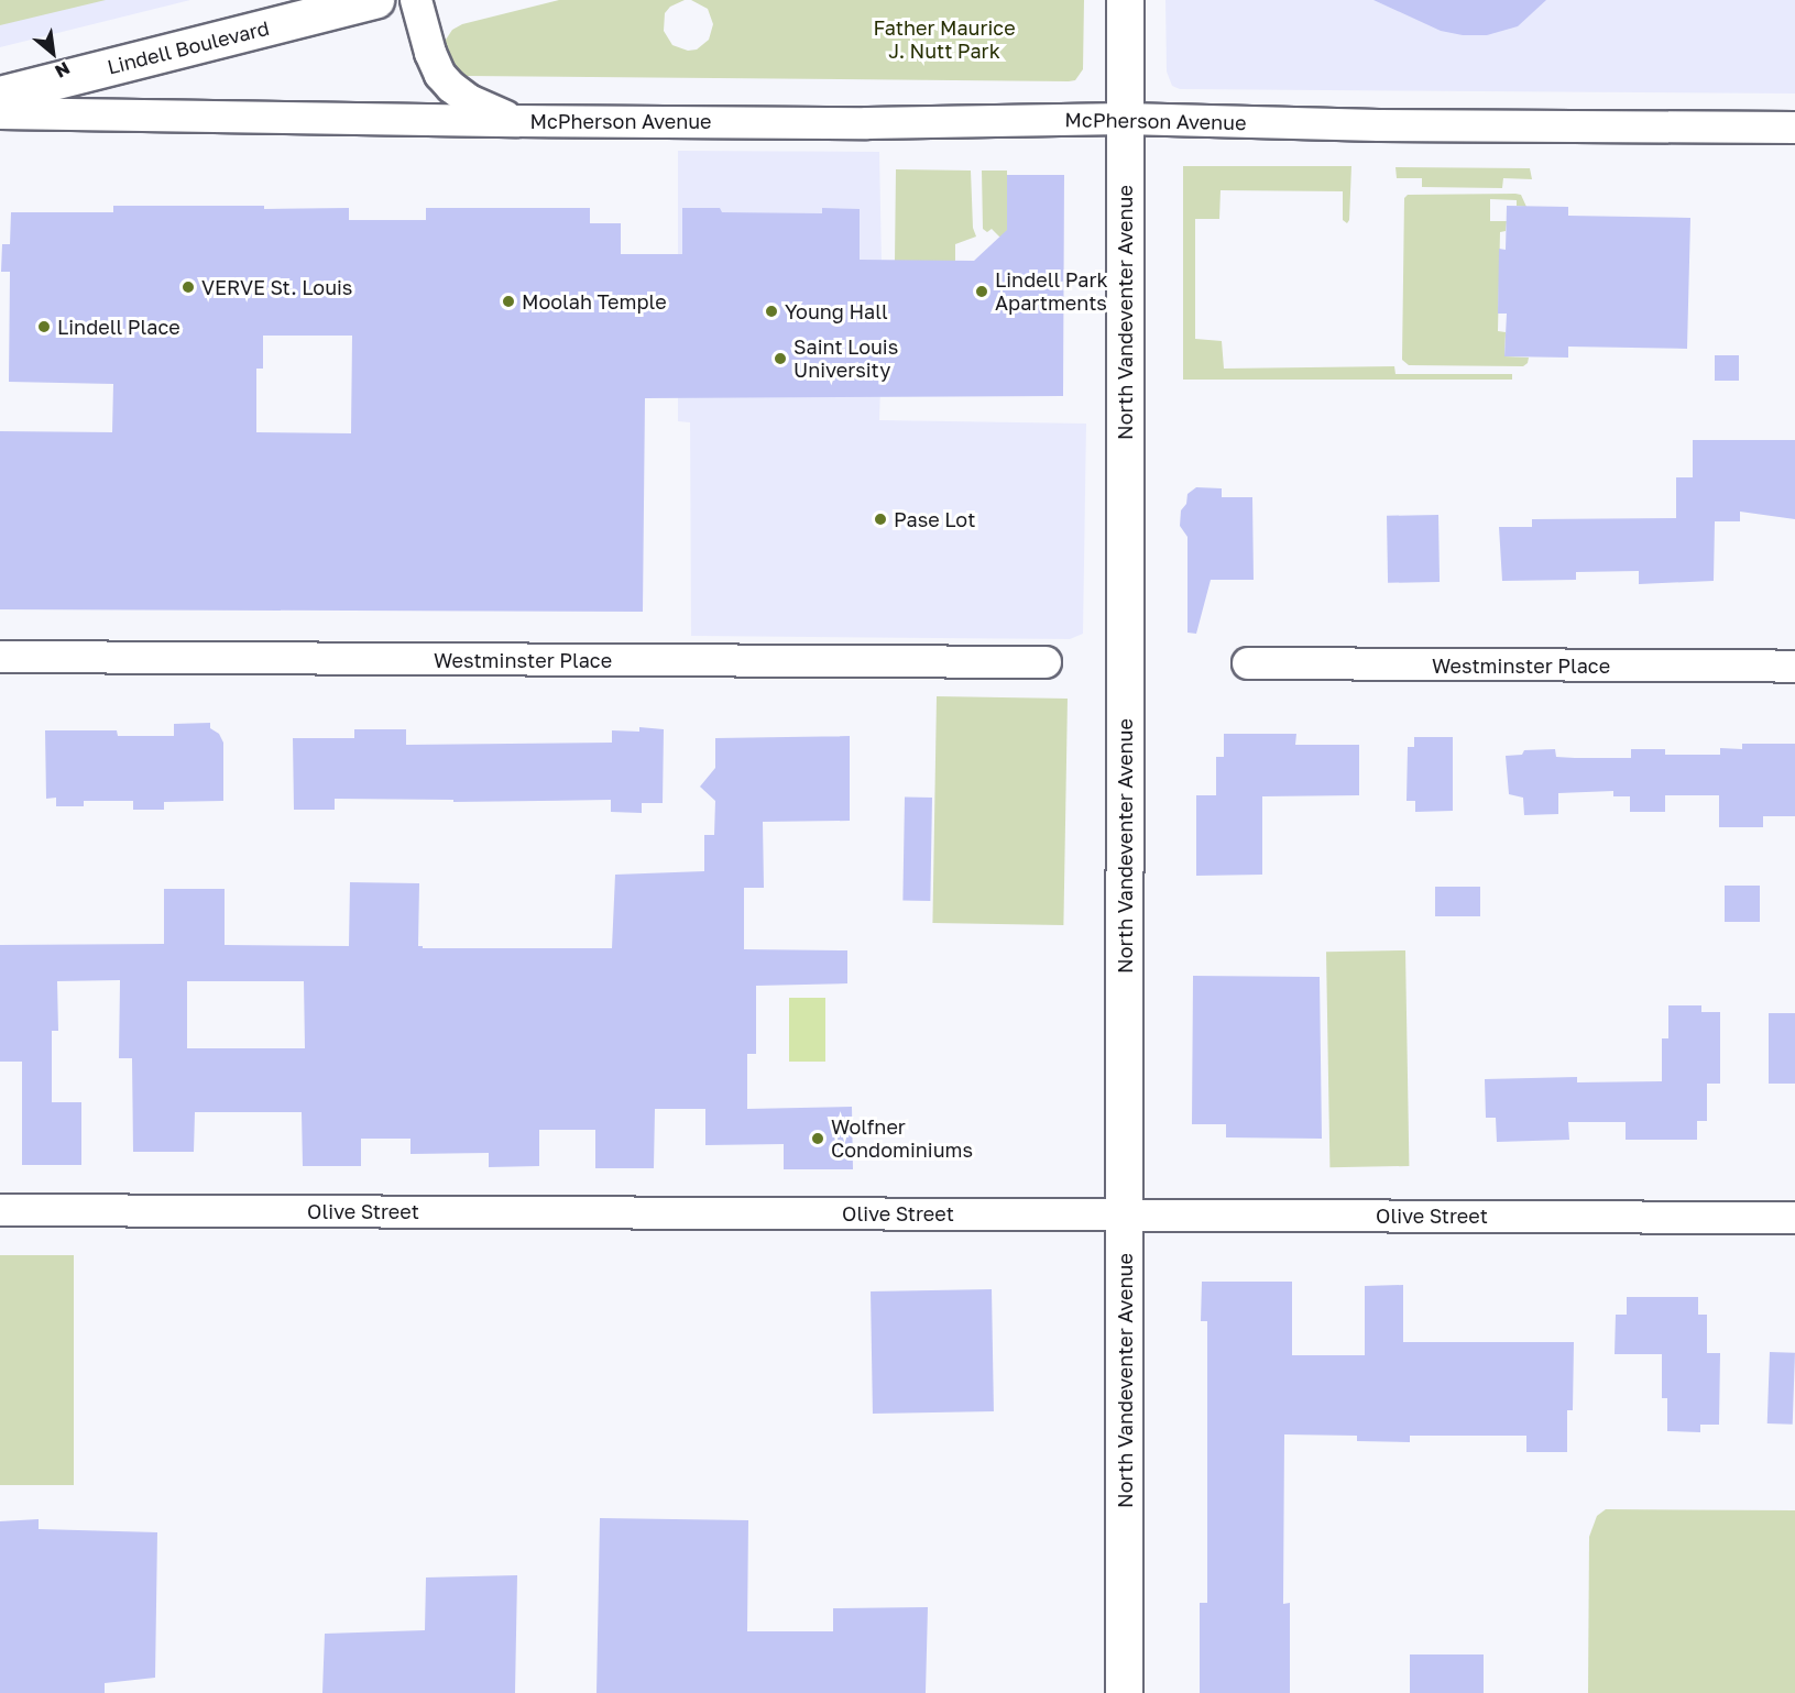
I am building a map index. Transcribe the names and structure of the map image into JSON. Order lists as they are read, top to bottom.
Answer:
{
  "streets": {
    "main road": ["Lindell Boulevard", "North Vandeventer Avenue"],
    "street": ["McPherson Avenue", "Westminster Place", "Olive Street"]
  },
  "crossings": [
    ["McPherson Avenue", "North Vandeventer Avenue"],
    ["North Vandeventer Avenue", "Olive Street"]
  ],
  "parks": ["Father Maurice J. Nutt Park"],
  "places": [
    "VERVE St. Louis",
    "Lindell Park Apartments",
    "Moolah Temple",
    "Young Hall",
    "Lindell Place",
    "Saint Louis University",
    "Pase Lot",
    "Wolfner Condominiums"
  ],
  "north": "bottom right"
}
